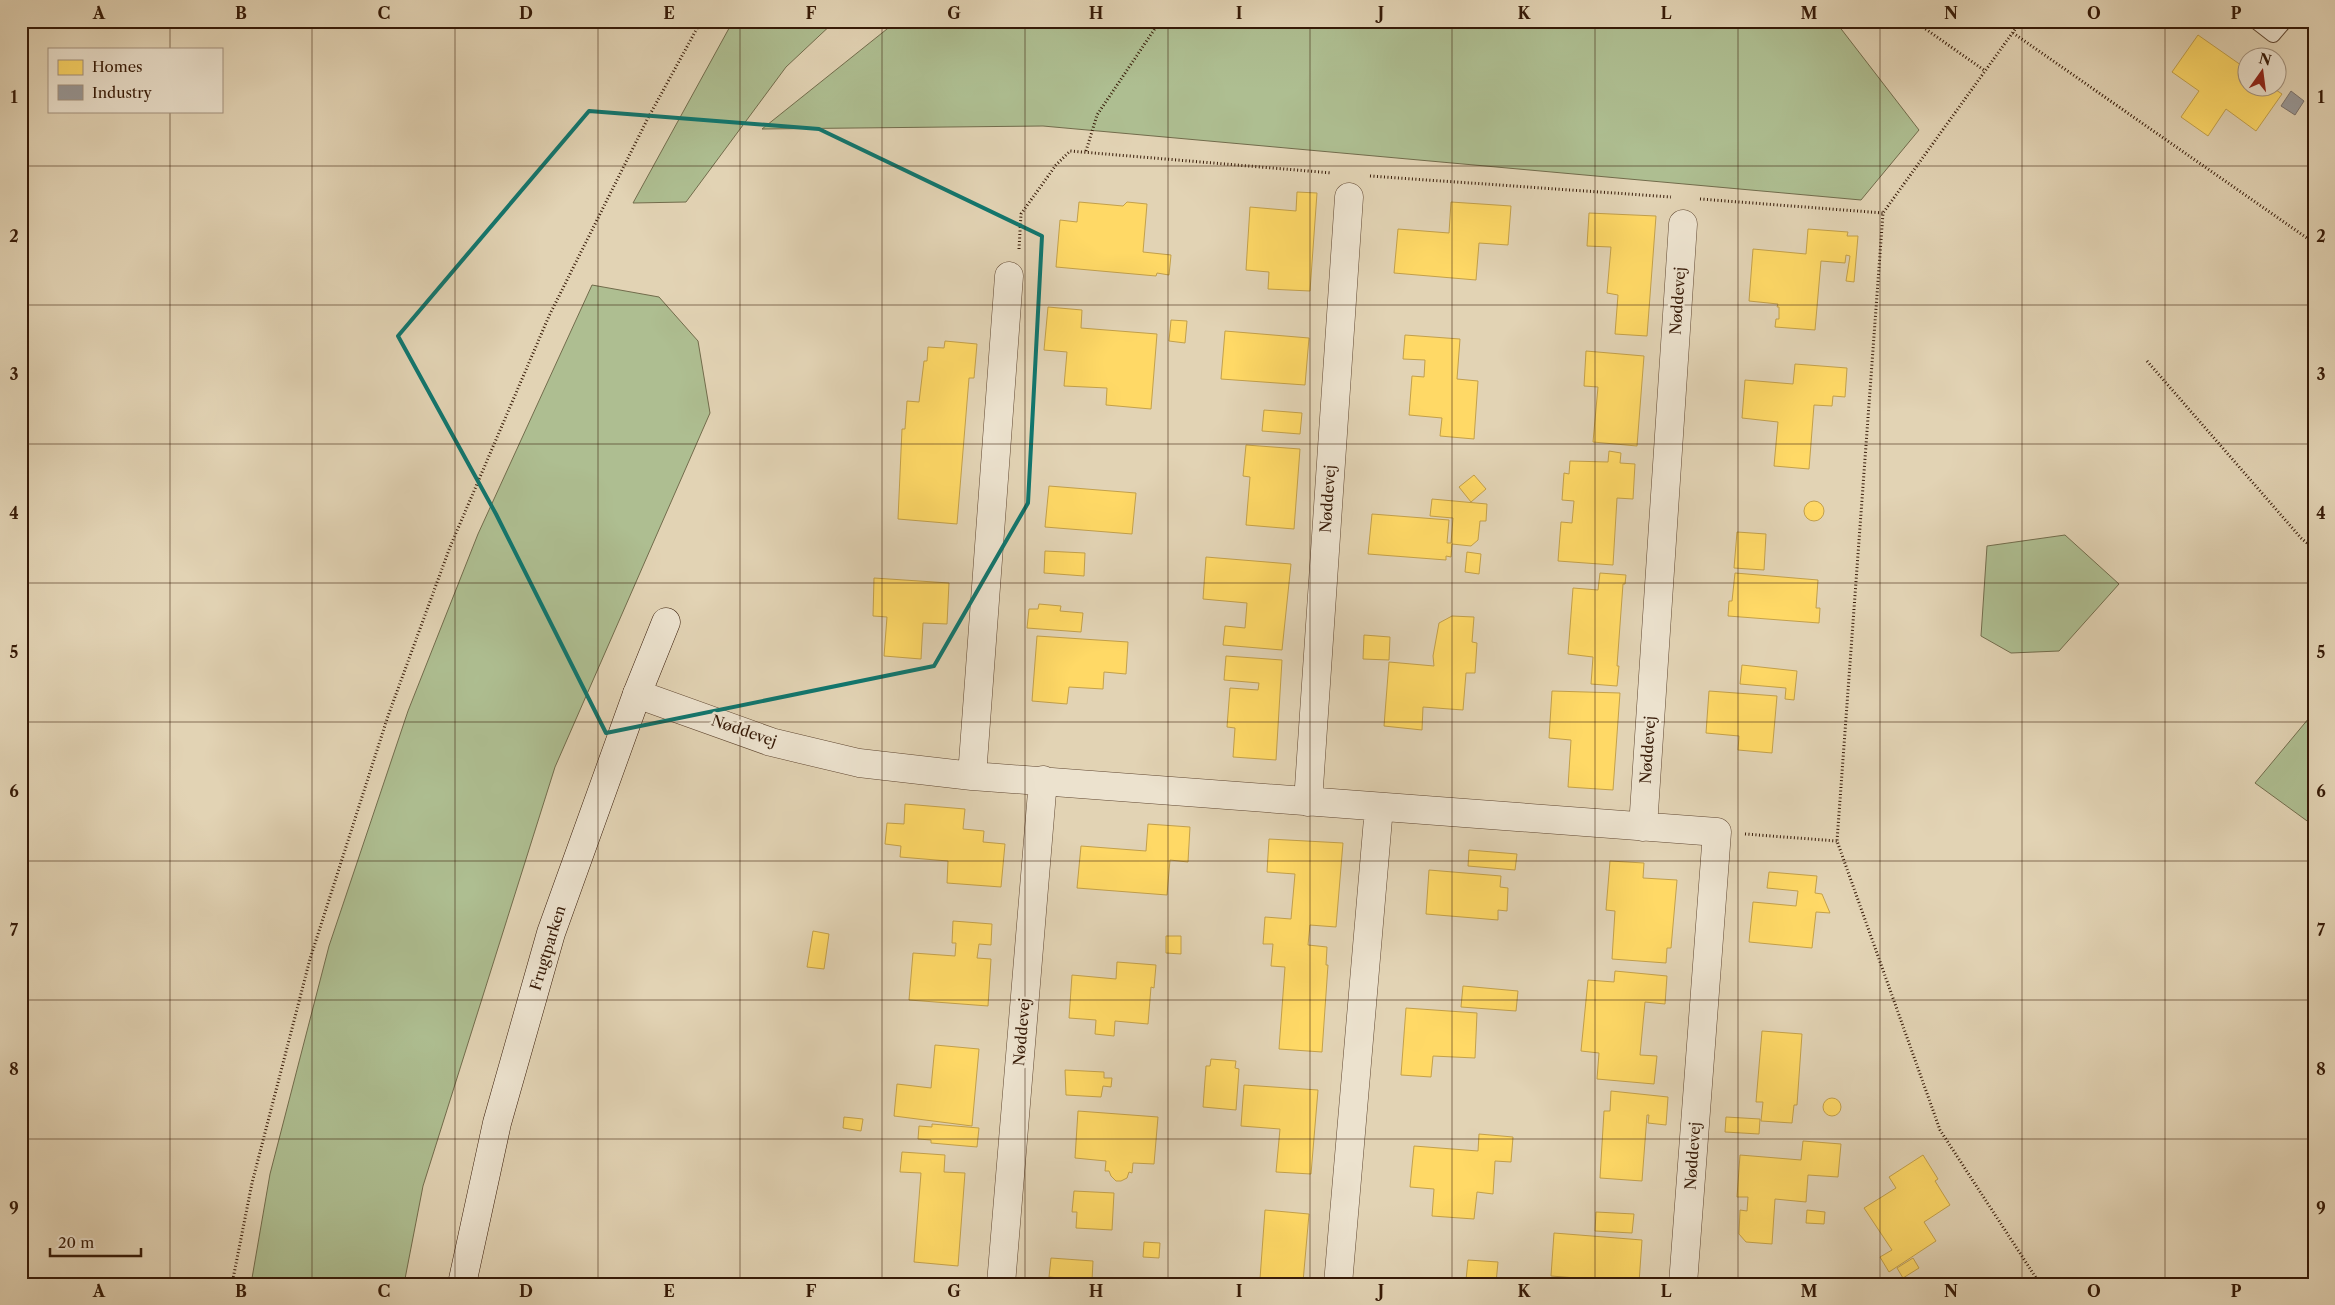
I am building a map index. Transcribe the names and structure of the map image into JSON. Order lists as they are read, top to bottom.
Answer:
{
  "streets": {
    "street": ["Nøddevej", "Frugtparken"]
  },
  "crossings": [
    ["Nøddevej", "Frugtparken"]
  ],
  "legend": ["Homes", "Industry"],
  "scale_bar": "20 m",
  "north": "top",
  "grid": {
    "columns": [
      "A",
      "B",
      "C",
      "D",
      "E",
      "F",
      "G",
      "H",
      "I",
      "J",
      "K",
      "L",
      "M",
      "N",
      "O",
      "P"
    ],
    "rows": [
      "1",
      "2",
      "3",
      "4",
      "5",
      "6",
      "7",
      "8",
      "9"
    ]
  }
}
